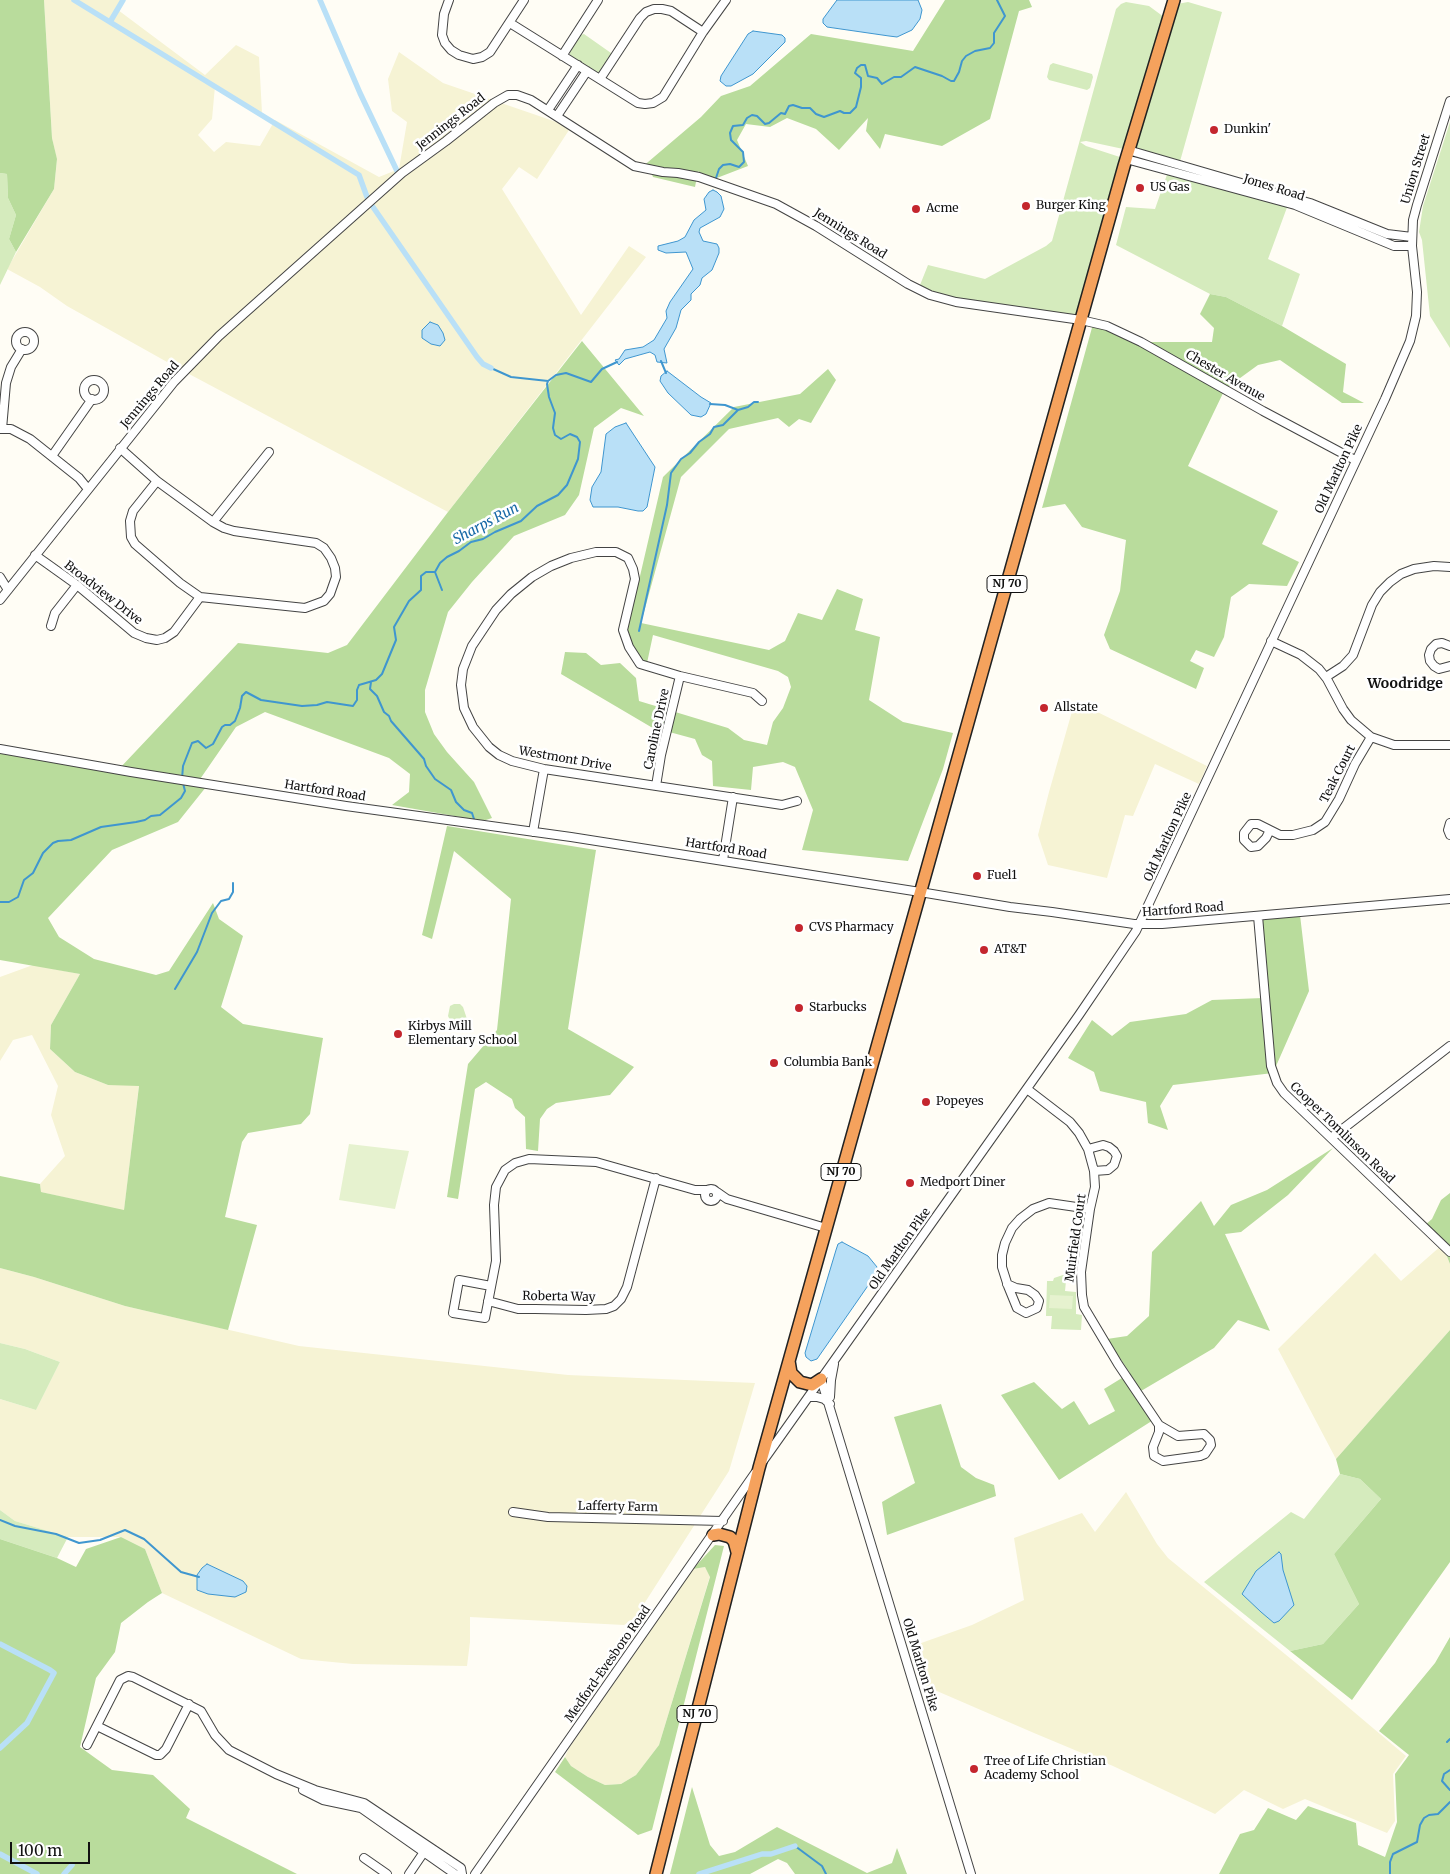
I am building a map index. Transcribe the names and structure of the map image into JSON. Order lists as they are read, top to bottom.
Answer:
{
  "streets": {
    "highway": ["NJ 70"],
    "street": [
      "Jennings Road",
      "Union Street",
      "Jones Road",
      "Chester Avenue",
      "Old Marlton Pike",
      "Broadview Drive",
      "Caroline Drive",
      "Westmont Drive",
      "Teak Court",
      "Hartford Road",
      "Cooper Tomlinson Road",
      "Muirfield Court",
      "Roberta Way",
      "Lafferty Farm",
      "Medford-Evesboro Road"
    ]
  },
  "crossings": [
    ["Jennings Road", "Chester Avenue"],
    ["Jennings Road", "NJ 70"],
    ["Jennings Road", "Broadview Drive"],
    ["Union Street", "Jones Road"],
    ["Union Street", "Old Marlton Pike"],
    ["Jones Road", "Old Marlton Pike"],
    ["Jones Road", "NJ 70"],
    ["Chester Avenue", "Old Marlton Pike"],
    ["Chester Avenue", "NJ 70"],
    ["Old Marlton Pike", "Hartford Road"],
    ["Old Marlton Pike", "Muirfield Court"],
    ["Old Marlton Pike", "Medford-Evesboro Road"],
    ["NJ 70", "Hartford Road"],
    ["NJ 70", "Medford-Evesboro Road"],
    ["Caroline Drive", "Westmont Drive"],
    ["Hartford Road", "Cooper Tomlinson Road"],
    ["Lafferty Farm", "Medford-Evesboro Road"]
  ],
  "districts": ["Woodridge"],
  "water": ["Sharps Run"],
  "places": [
    "Dunkin'",
    "US Gas",
    "Burger King",
    "Acme",
    "Allstate",
    "Fuel1",
    "CVS Pharmacy",
    "AT&T",
    "Starbucks",
    "Kirbys Mill Elementary School",
    "Columbia Bank",
    "Popeyes",
    "Medport Diner",
    "Tree of Life Christian Academy School"
  ],
  "scale_bar": "100 m"
}
